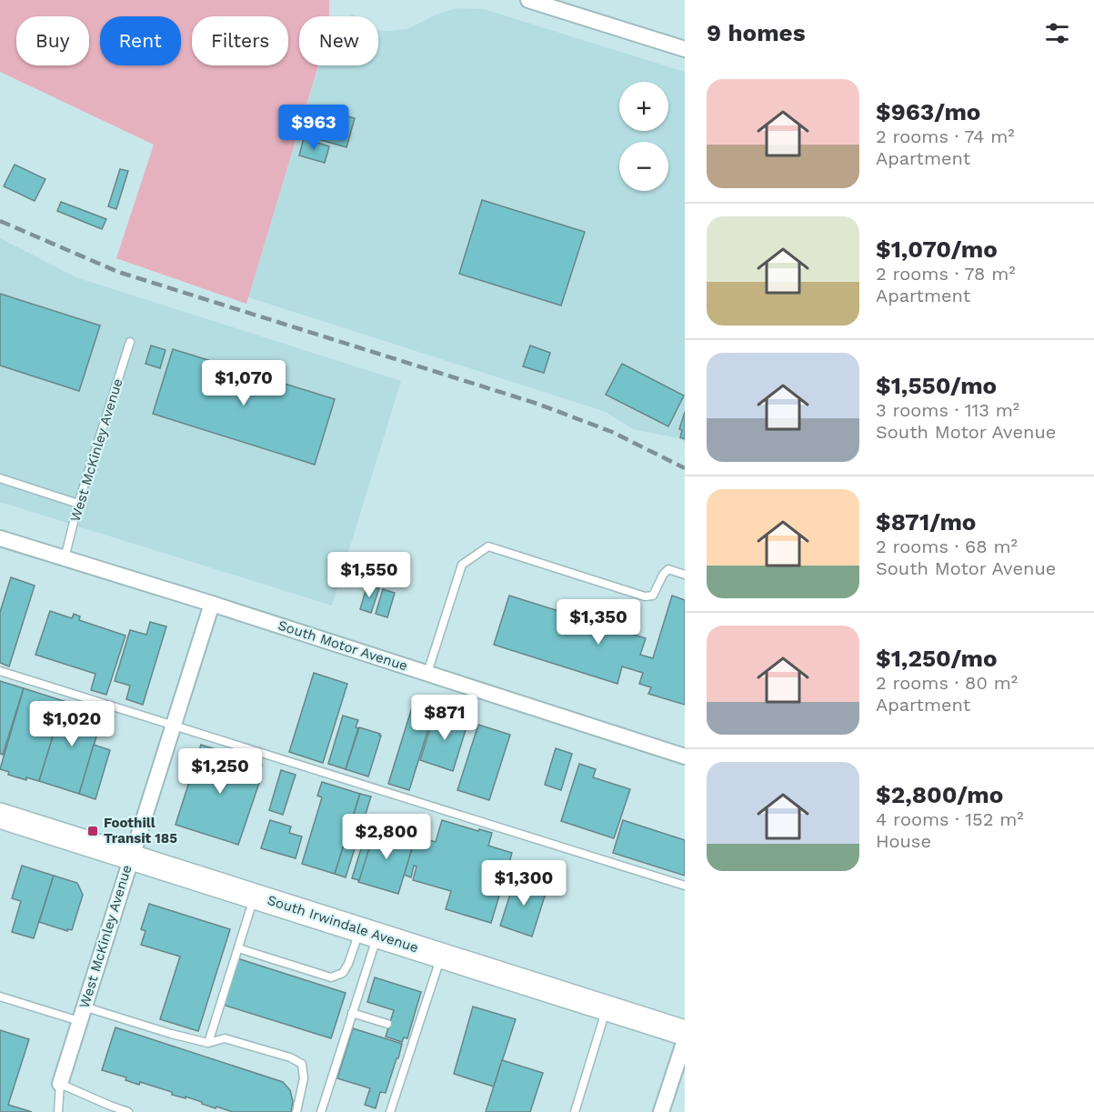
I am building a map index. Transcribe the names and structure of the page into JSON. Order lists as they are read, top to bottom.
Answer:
{
  "streets": {
    "main road": ["South Irwindale Avenue"],
    "street": ["West McKinley Avenue", "South Motor Avenue"]
  },
  "crossings": [
    ["West McKinley Avenue", "South Motor Avenue"],
    ["West McKinley Avenue", "South Irwindale Avenue"]
  ],
  "places": {
    "transit": ["Foothill Transit 185"]
  },
  "page": {
    "heading": "9 homes",
    "chip": [
      "Buy",
      "Rent",
      "Filters",
      "New"
    ],
    "list": [
      {
        "name": "$963/mo",
        "note": "2 rooms · 74 m² · Apartment"
      },
      {
        "name": "$1,070/mo",
        "note": "2 rooms · 78 m² · Apartment"
      },
      {
        "name": "$1,550/mo",
        "note": "3 rooms · 113 m² · South Motor Avenue"
      },
      {
        "name": "$871/mo",
        "note": "2 rooms · 68 m² · South Motor Avenue"
      },
      {
        "name": "$1,250/mo",
        "note": "2 rooms · 80 m² · Apartment"
      },
      {
        "name": "$2,800/mo",
        "note": "4 rooms · 152 m² · House"
      }
    ],
    "map_buttons": ["+", "−"],
    "price": [
      "$963",
      "$1,070",
      "$1,550",
      "$1,350",
      "$871",
      "$1,020",
      "$1,250",
      "$2,800",
      "$1,300"
    ]
  }
}
